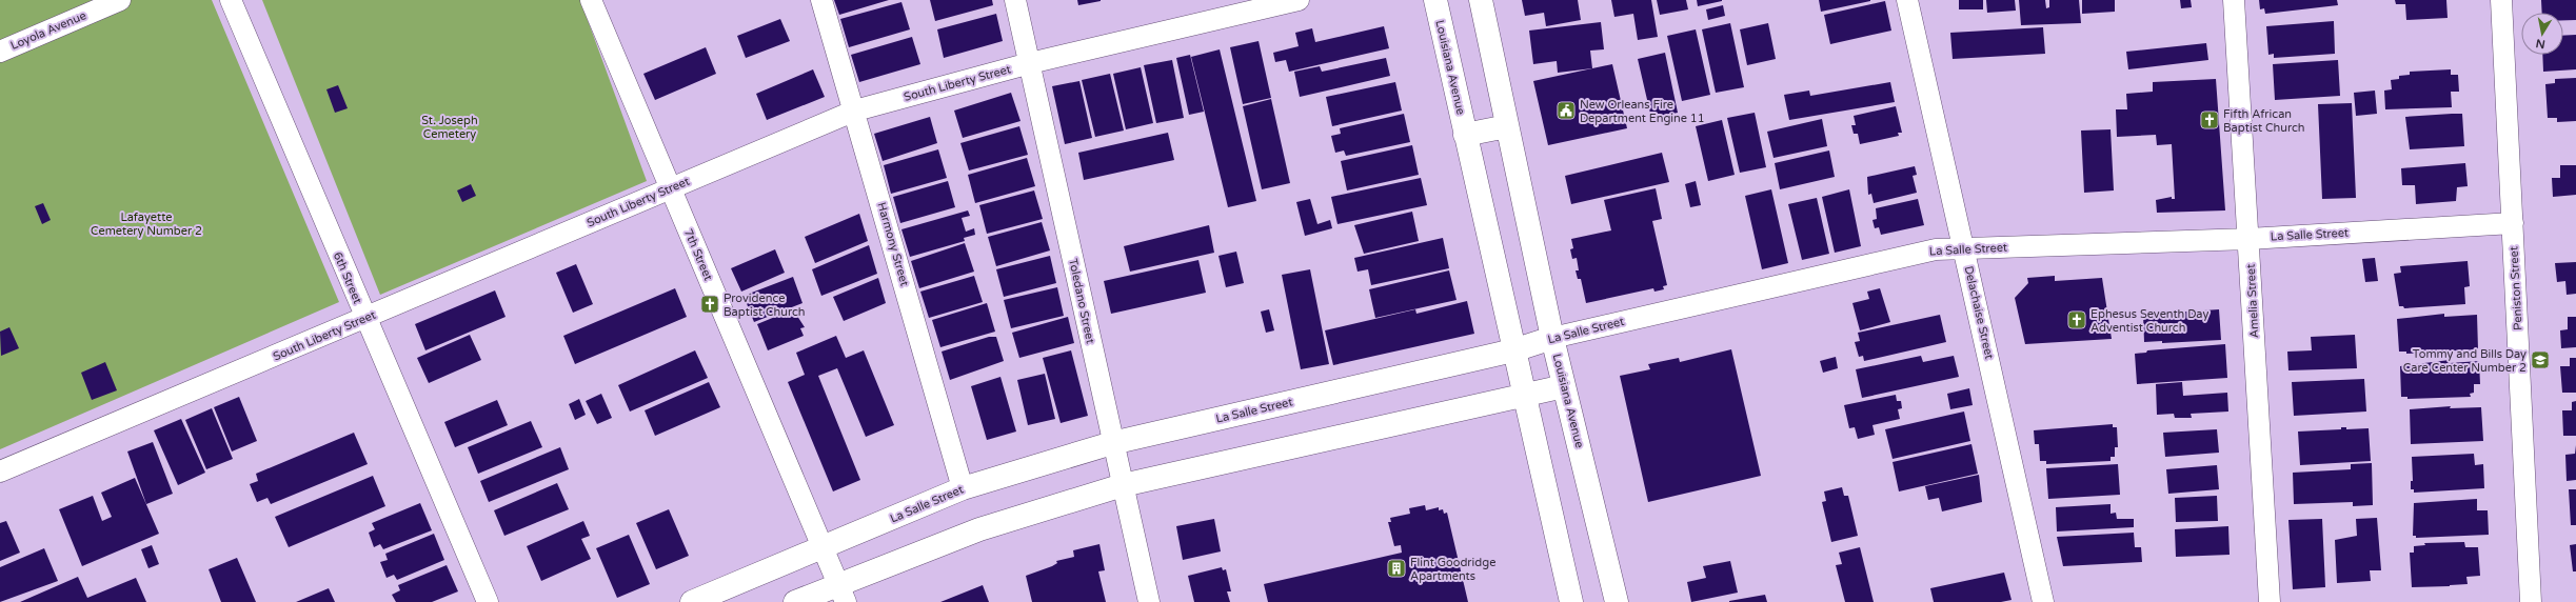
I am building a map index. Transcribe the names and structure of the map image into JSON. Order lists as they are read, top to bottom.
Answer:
{
  "streets": {
    "street": [
      "Loyola Avenue",
      "Louisiana Avenue",
      "South Liberty Street",
      "La Salle Street",
      "Harmony Street",
      "7th Street",
      "6th Street",
      "Peniston Street",
      "Toledano Street",
      "Amelia Street",
      "Delachaise Street"
    ]
  },
  "crossings": [
    ["Louisiana Avenue", "La Salle Street"],
    ["South Liberty Street", "Harmony Street"],
    ["South Liberty Street", "7th Street"],
    ["South Liberty Street", "6th Street"],
    ["South Liberty Street", "Toledano Street"],
    ["La Salle Street", "Harmony Street"],
    ["La Salle Street", "7th Street"],
    ["La Salle Street", "Peniston Street"],
    ["La Salle Street", "Toledano Street"],
    ["La Salle Street", "Amelia Street"],
    ["La Salle Street", "Delachaise Street"]
  ],
  "parks": ["St. Joseph Cemetery", "Lafayette Cemetery Number 2"],
  "places": {
    "public building": ["New Orleans Fire Department Engine 11"],
    "church": ["Fifth African Baptist Church", "Providence Baptist Church", "Ephesus Seventh Day Adventist Church"],
    "school or university": ["Tommy and Bills Day Care Center Number 2"],
    "building": ["Flint Goodridge Apartments"]
  },
  "north": "bottom"
}
